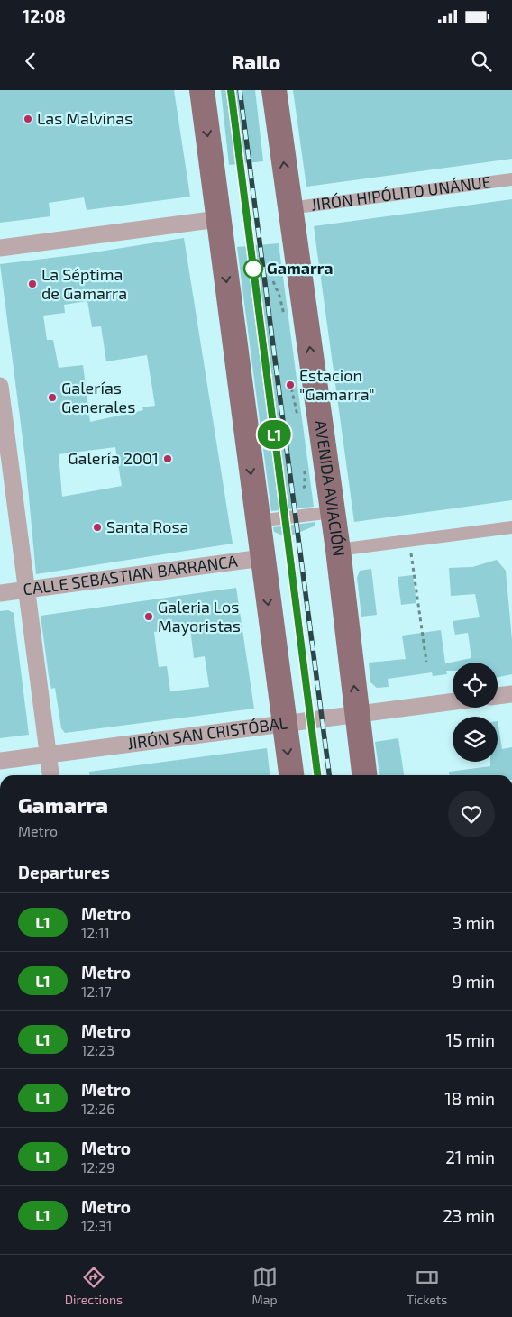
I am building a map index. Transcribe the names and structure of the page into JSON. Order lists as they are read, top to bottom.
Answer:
{
  "streets": {
    "main road": ["AVENIDA AVIACIÓN"],
    "street": ["JIRÓN HIPÓLITO UNÁNUE", "CALLE SEBASTIAN BARRANCA", "JIRÓN SAN CRISTÓBAL"]
  },
  "crossings": [
    ["JIRÓN HIPÓLITO UNÁNUE", "AVENIDA AVIACIÓN"],
    ["AVENIDA AVIACIÓN", "JIRÓN SAN CRISTÓBAL"]
  ],
  "places": [
    "Las Malvinas",
    "Gamarra",
    "La Séptima de Gamarra",
    "Estacion \"Gamarra\"",
    "Galerías Generales",
    "Galería 2001",
    "Santa Rosa",
    "Galeria Los Mayoristas"
  ],
  "lines": ["metro line L1"],
  "page": {
    "status": "12:08",
    "header": "Railo",
    "on_map": "L1",
    "heading": [
      ["Gamarra", "Metro"],
      "Departures"
    ],
    "list": [
      {
        "mark": "L1",
        "name": "Metro",
        "note": "12:11",
        "value": "3 min"
      },
      {
        "mark": "L1",
        "name": "Metro",
        "note": "12:17",
        "value": "9 min"
      },
      {
        "mark": "L1",
        "name": "Metro",
        "note": "12:23",
        "value": "15 min"
      },
      {
        "mark": "L1",
        "name": "Metro",
        "note": "12:26",
        "value": "18 min"
      },
      {
        "mark": "L1",
        "name": "Metro",
        "note": "12:29",
        "value": "21 min"
      },
      {
        "mark": "L1",
        "name": "Metro",
        "note": "12:31",
        "value": "23 min"
      }
    ],
    "tabs": ["Directions", "Map", "Tickets"]
  }
}
